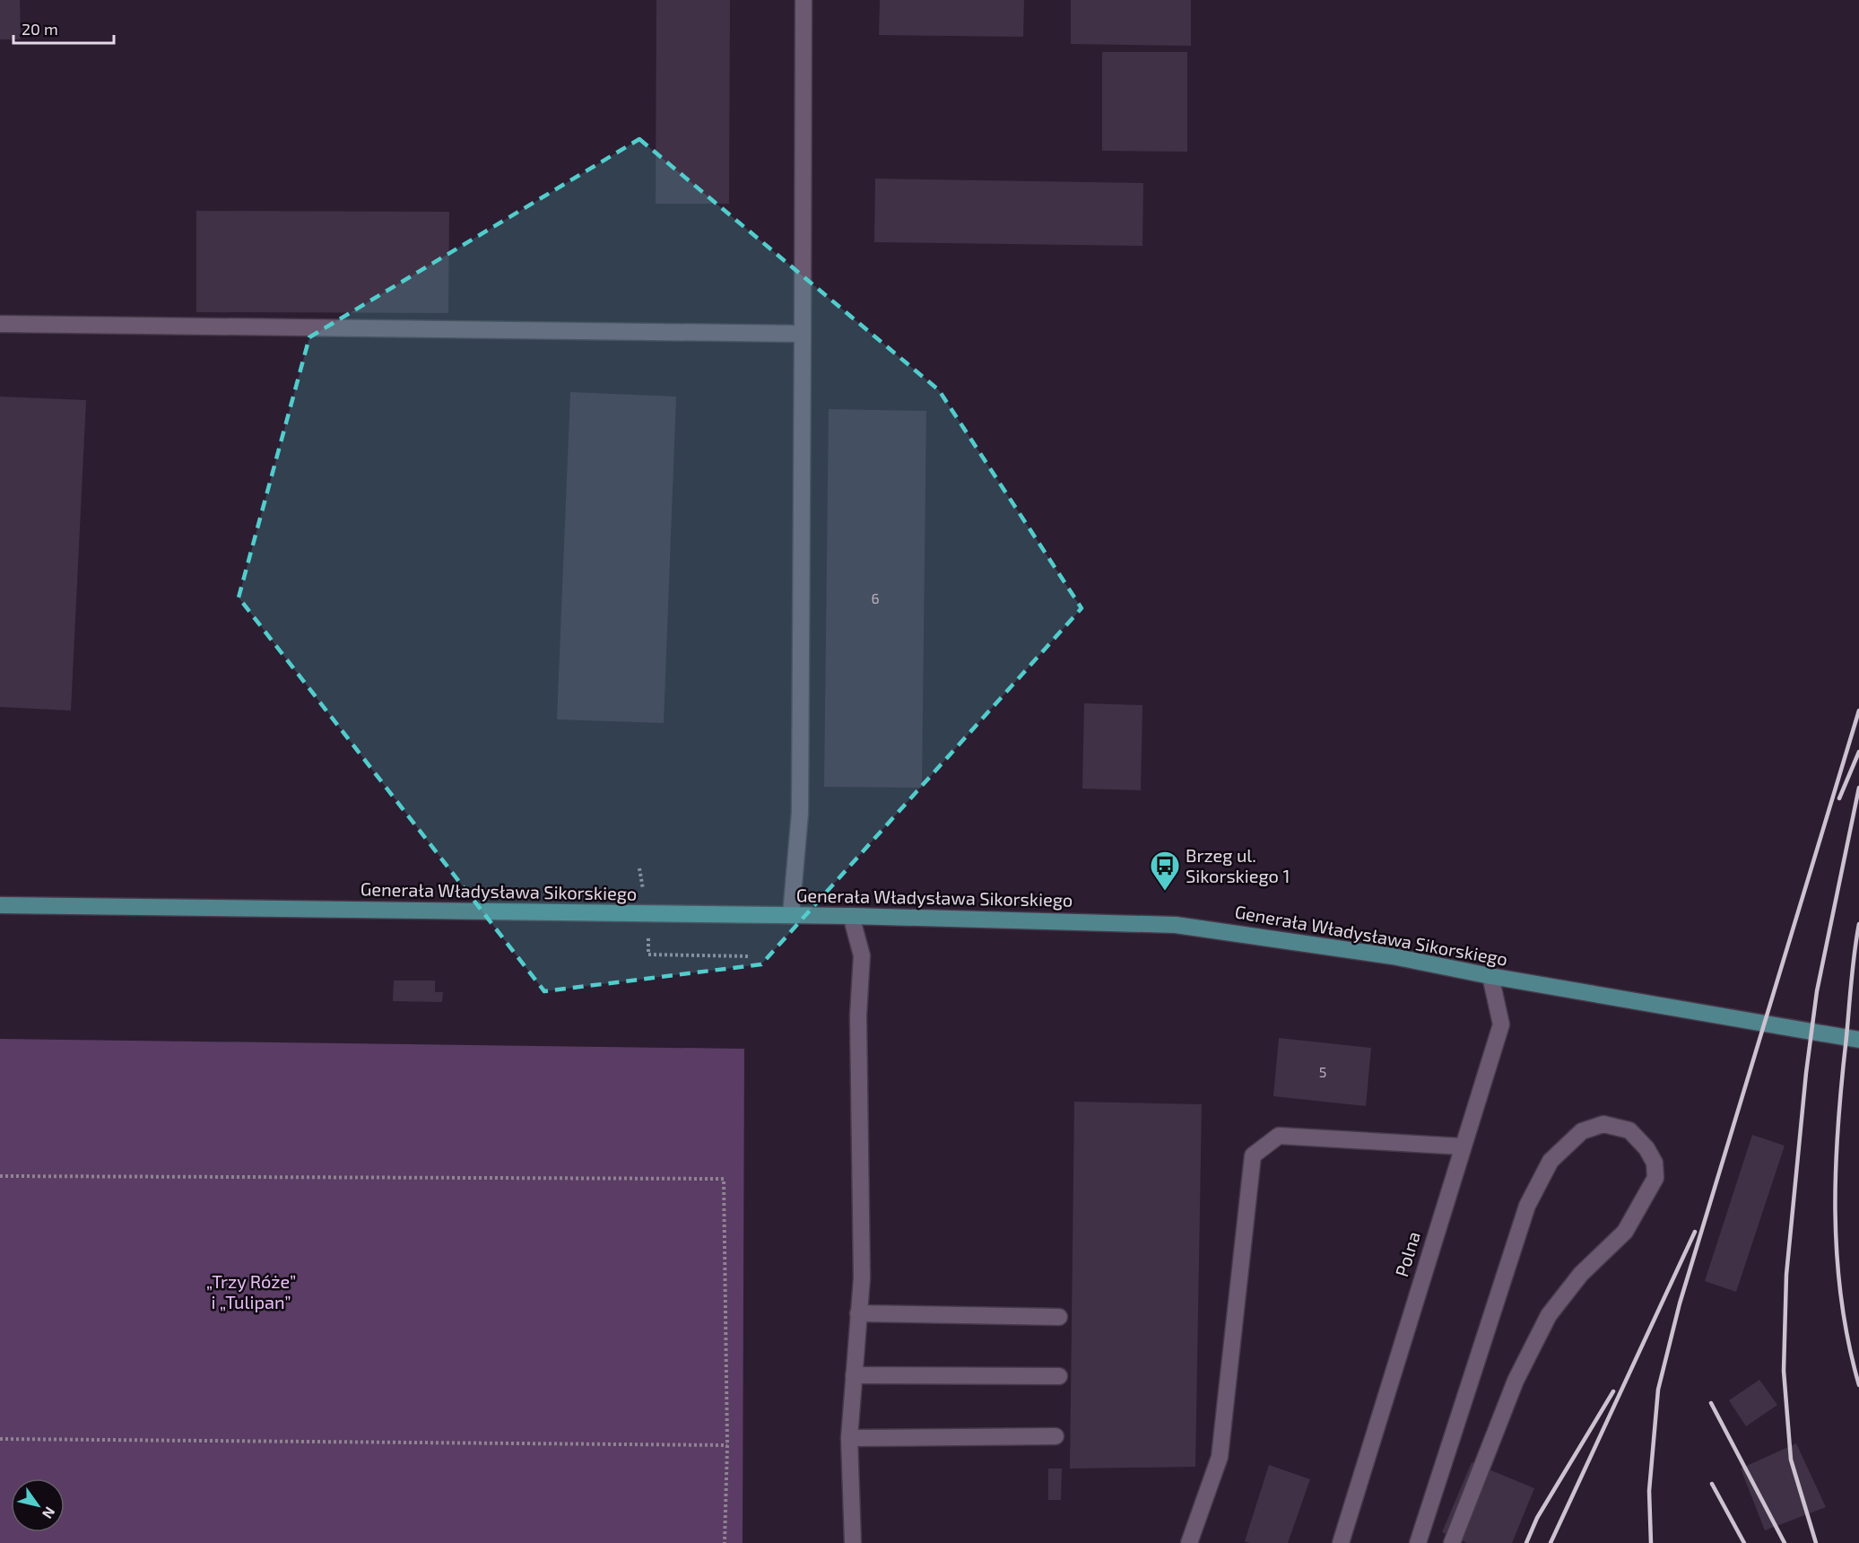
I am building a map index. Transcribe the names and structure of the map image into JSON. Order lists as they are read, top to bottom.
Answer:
{
  "streets": {
    "main road": ["Generała Władysława Sikorskiego"],
    "street": ["Polna"]
  },
  "crossings": [
    ["Generała Władysława Sikorskiego", "Polna"]
  ],
  "parks": ["„Trzy Róże” i „Tulipan”"],
  "places": {
    "bus stop": ["Brzeg ul. Sikorskiego 1"]
  },
  "house_numbers": ["6", "5"],
  "scale_bar": "20 m",
  "north": "bottom right"
}
